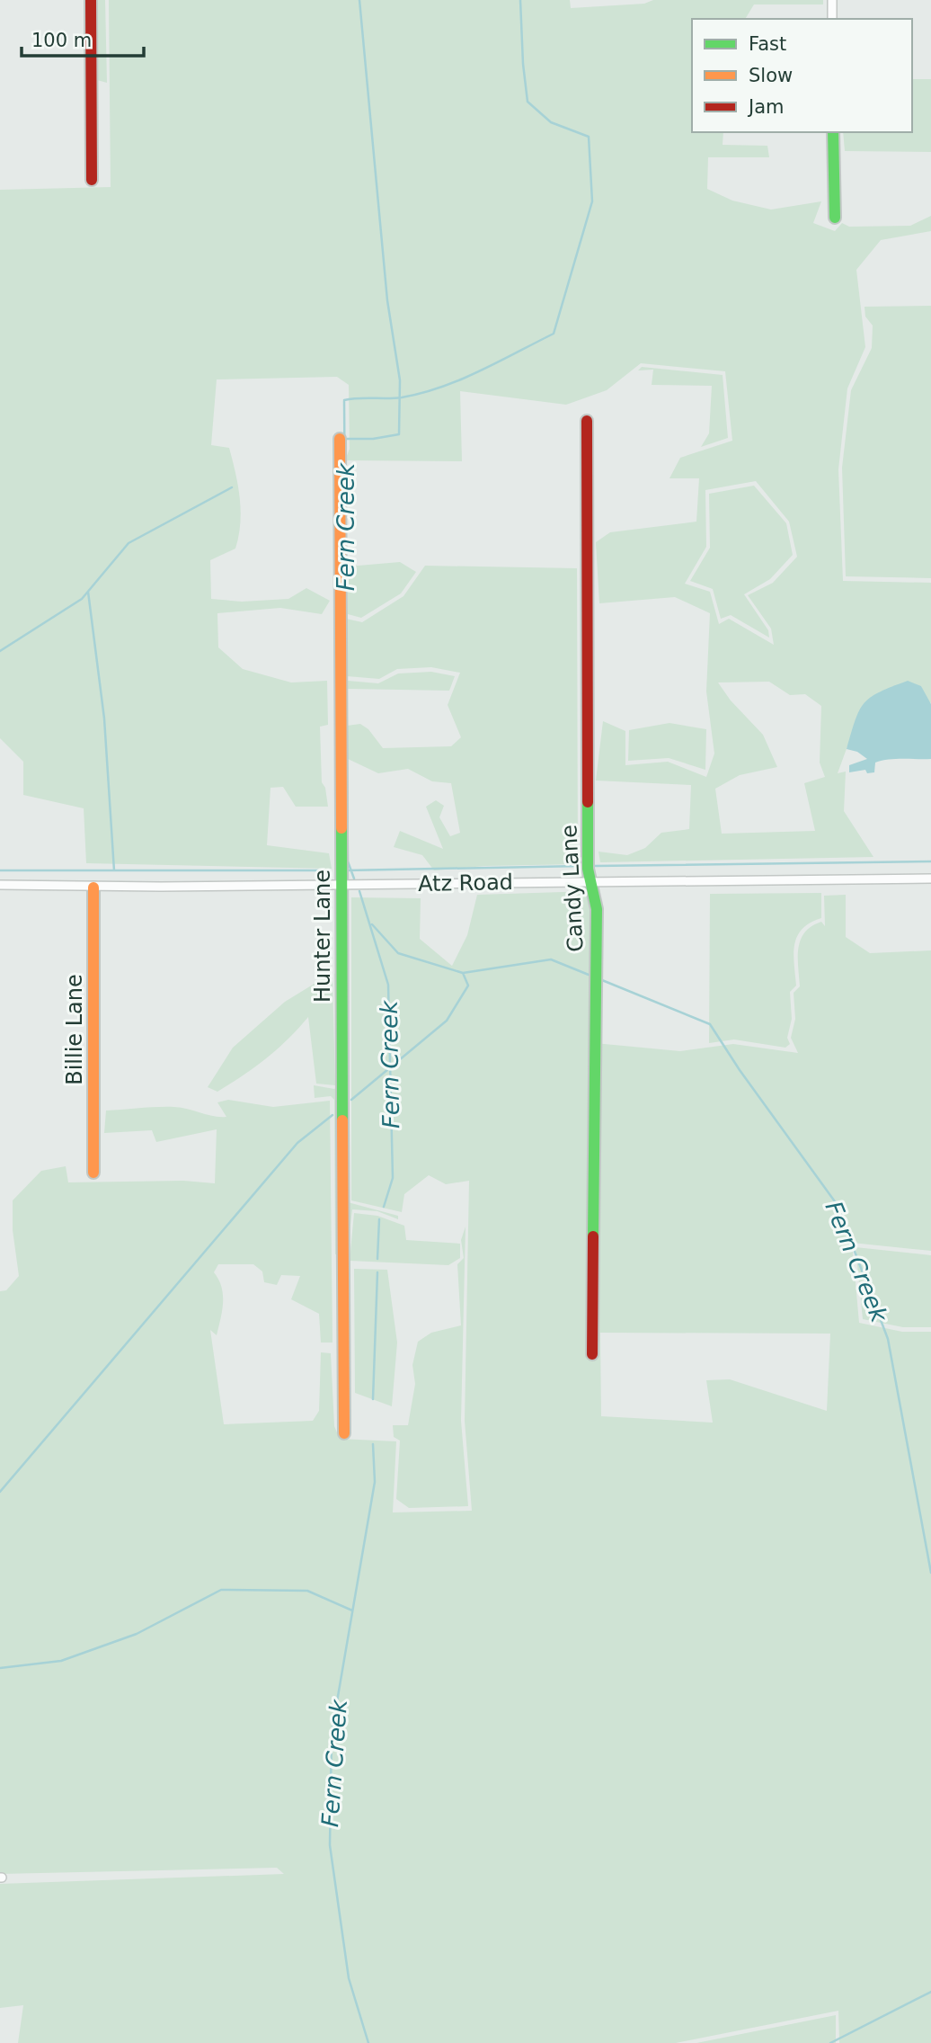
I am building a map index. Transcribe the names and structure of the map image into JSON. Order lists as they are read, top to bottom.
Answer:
{
  "streets": {
    "street": [
      "Atz Road",
      "Candy Lane",
      "Hunter Lane",
      "Billie Lane"
    ]
  },
  "crossings": [
    ["Atz Road", "Candy Lane"],
    ["Atz Road", "Hunter Lane"],
    ["Atz Road", "Billie Lane"]
  ],
  "water": ["Fern Creek"],
  "legend": ["Fast", "Slow", "Jam"],
  "scale_bar": "100 m"
}
